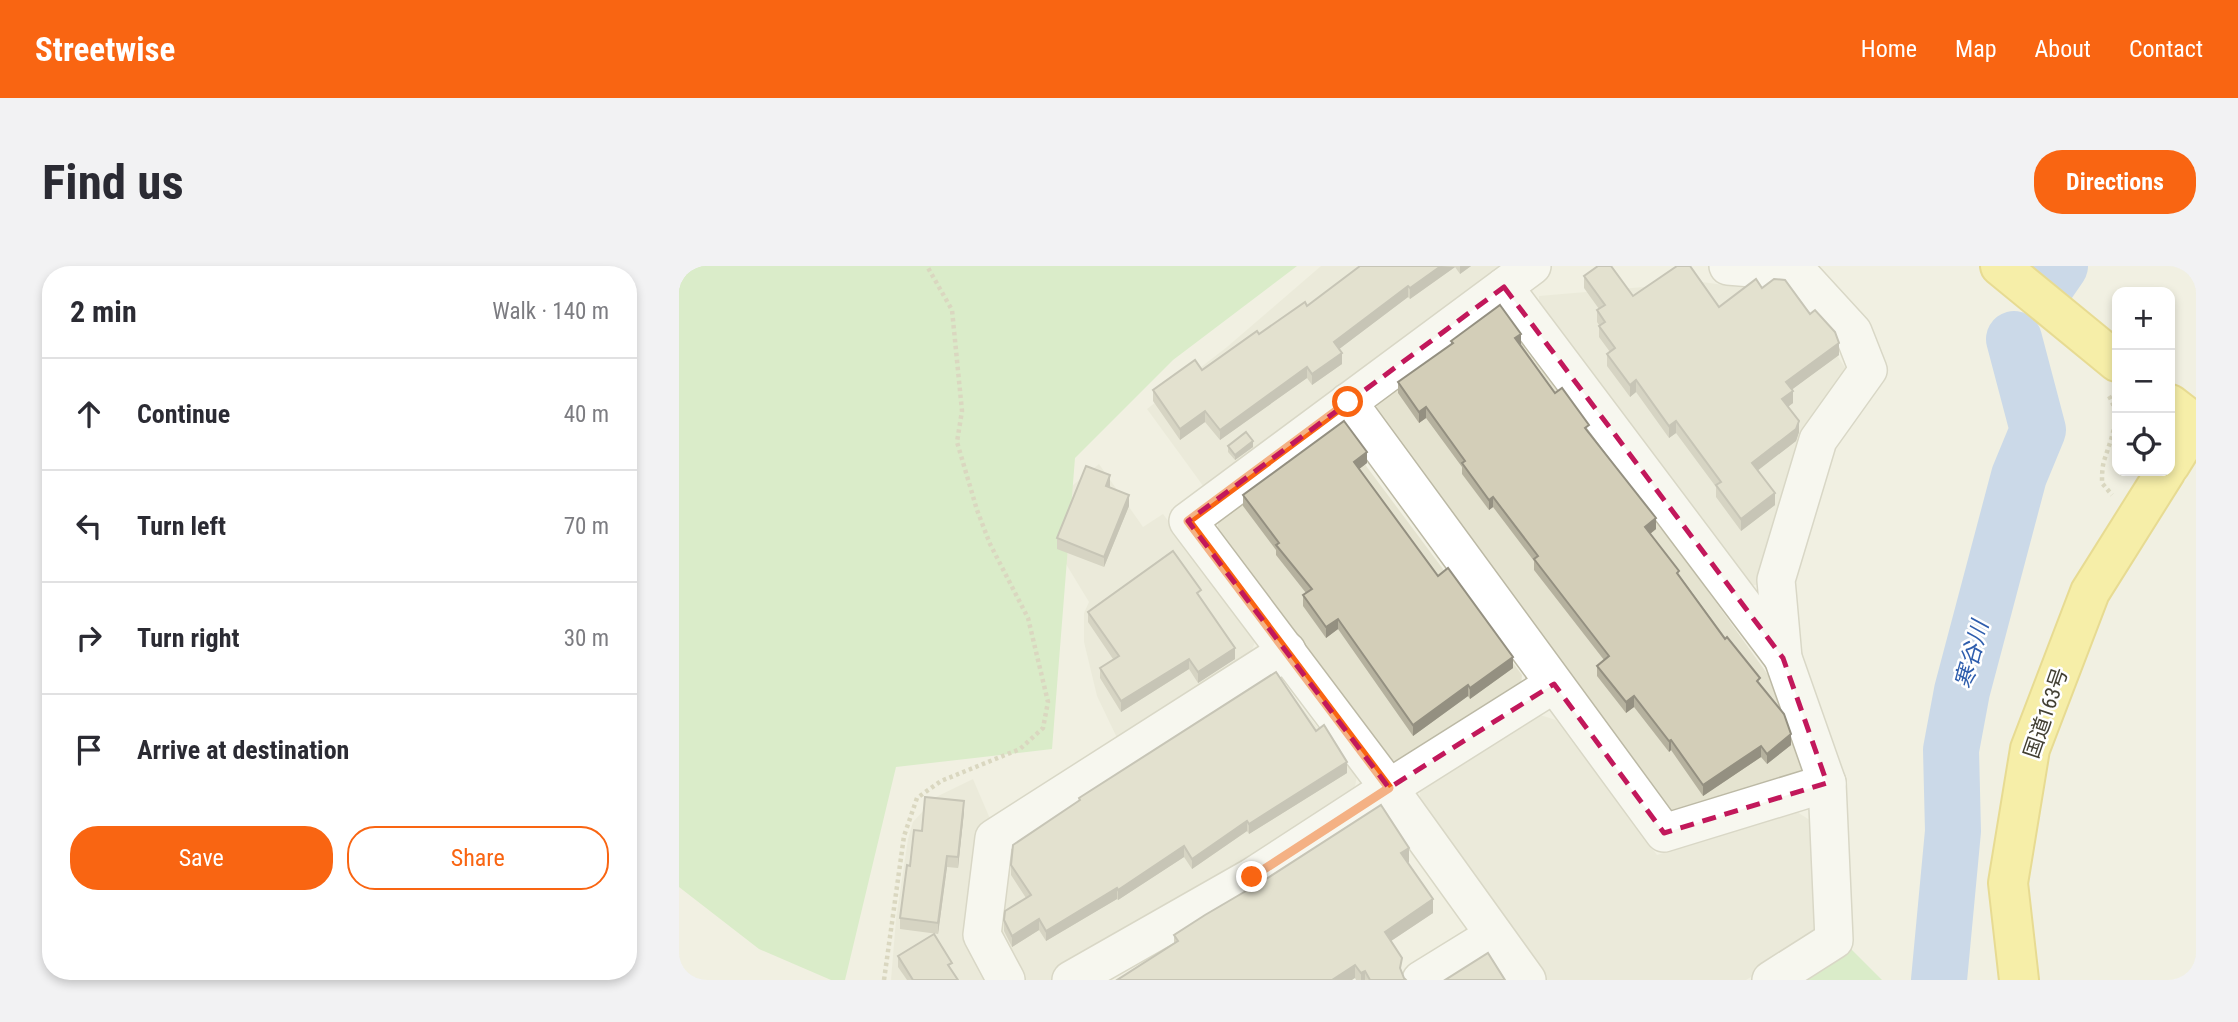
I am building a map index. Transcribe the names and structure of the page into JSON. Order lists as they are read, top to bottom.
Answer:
{
  "streets": {
    "highway": ["国道163号"]
  },
  "water": ["寒谷川"],
  "page": {
    "header": "Streetwise",
    "nav": [
      "Home",
      "Map",
      "About",
      "Contact"
    ],
    "buttons": [
      "Directions",
      ["Save", "Share"]
    ],
    "title": "Find us",
    "heading": ["2 min", "Walk · 140 m"],
    "map_buttons": ["+", "−"],
    "list": [
      ["Continue", "40 m"],
      ["Turn left", "70 m"],
      ["Turn right", "30 m"],
      "Arrive at destination"
    ]
  }
}
